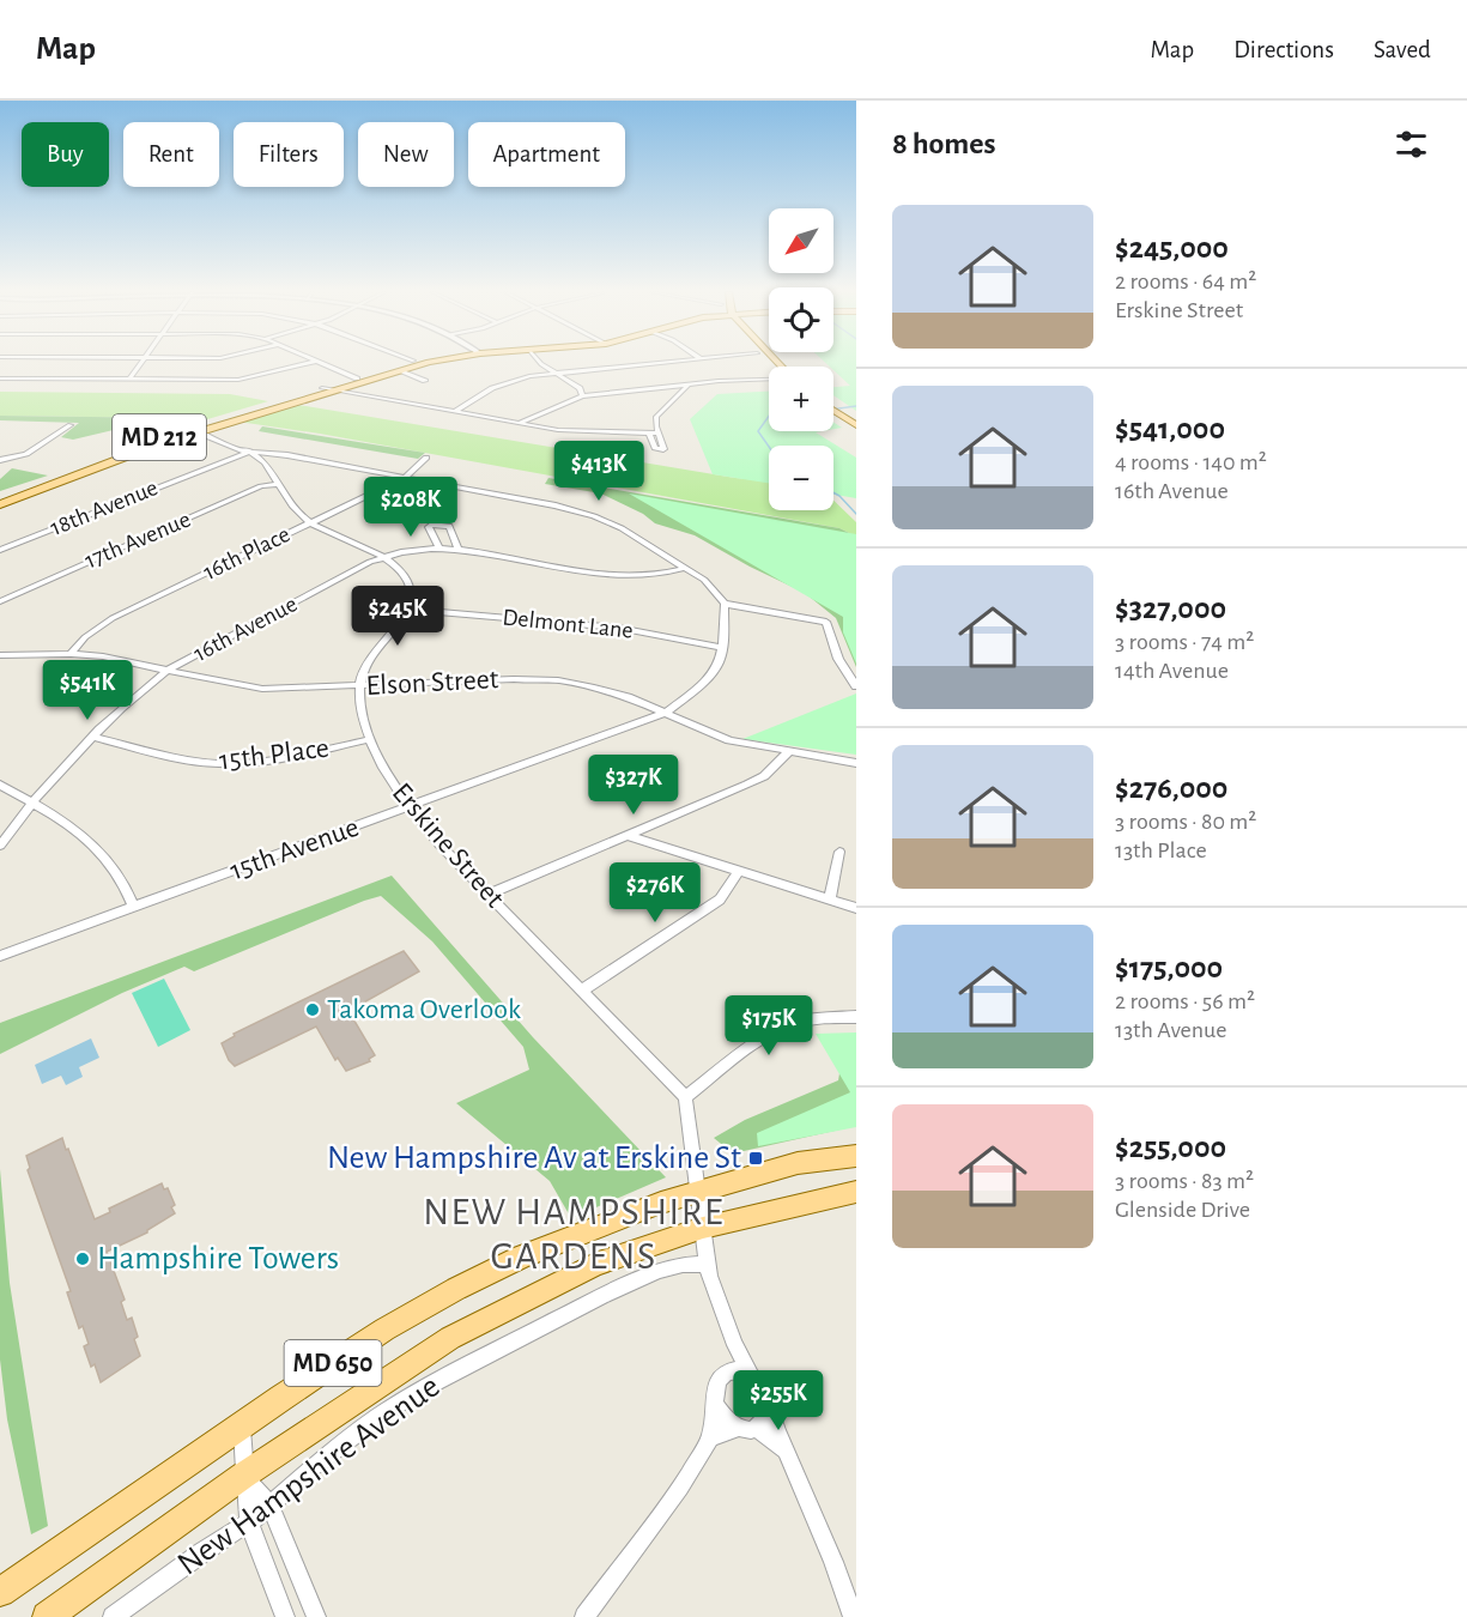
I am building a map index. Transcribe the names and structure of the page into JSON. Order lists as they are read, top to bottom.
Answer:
{
  "streets": {
    "main road": ["MD 212", "MD 650", "New Hampshire Avenue"],
    "street": [
      "18th Avenue",
      "17th Avenue",
      "16th Place",
      "Delmont Lane",
      "16th Avenue",
      "Elson Street",
      "15th Place",
      "Erskine Street",
      "15th Avenue"
    ]
  },
  "crossings": [
    ["16th Place", "Elson Street"],
    ["Delmont Lane", "15th Avenue"],
    ["16th Avenue", "Elson Street"],
    ["16th Avenue", "15th Place"],
    ["Elson Street", "Erskine Street"],
    ["Elson Street", "15th Avenue"],
    ["15th Place", "Erskine Street"],
    ["Erskine Street", "15th Avenue"]
  ],
  "districts": ["NEW HAMPSHIRE GARDENS"],
  "places": {
    "other": ["Takoma Overlook", "Hampshire Towers"],
    "transit": ["New Hampshire Av at Erskine St"]
  },
  "north": "bottom left",
  "page": {
    "header": "Map",
    "nav": ["Map", "Directions", "Saved"],
    "heading": "8 homes",
    "chip": [
      "Buy",
      "Rent",
      "Filters",
      "New",
      "Apartment"
    ],
    "list": [
      {
        "name": "$245,000",
        "note": "2 rooms · 64 m² · Erskine Street"
      },
      {
        "name": "$541,000",
        "note": "4 rooms · 140 m² · 16th Avenue"
      },
      {
        "name": "$327,000",
        "note": "3 rooms · 74 m² · 14th Avenue"
      },
      {
        "name": "$276,000",
        "note": "3 rooms · 80 m² · 13th Place"
      },
      {
        "name": "$175,000",
        "note": "2 rooms · 56 m² · 13th Avenue"
      },
      {
        "name": "$255,000",
        "note": "3 rooms · 83 m² · Glenside Drive"
      }
    ],
    "map_buttons": ["+", "−"],
    "price": [
      "$413K",
      "$208K",
      "$245K",
      "$541K",
      "$327K",
      "$276K",
      "$175K",
      "$255K"
    ]
  }
}
